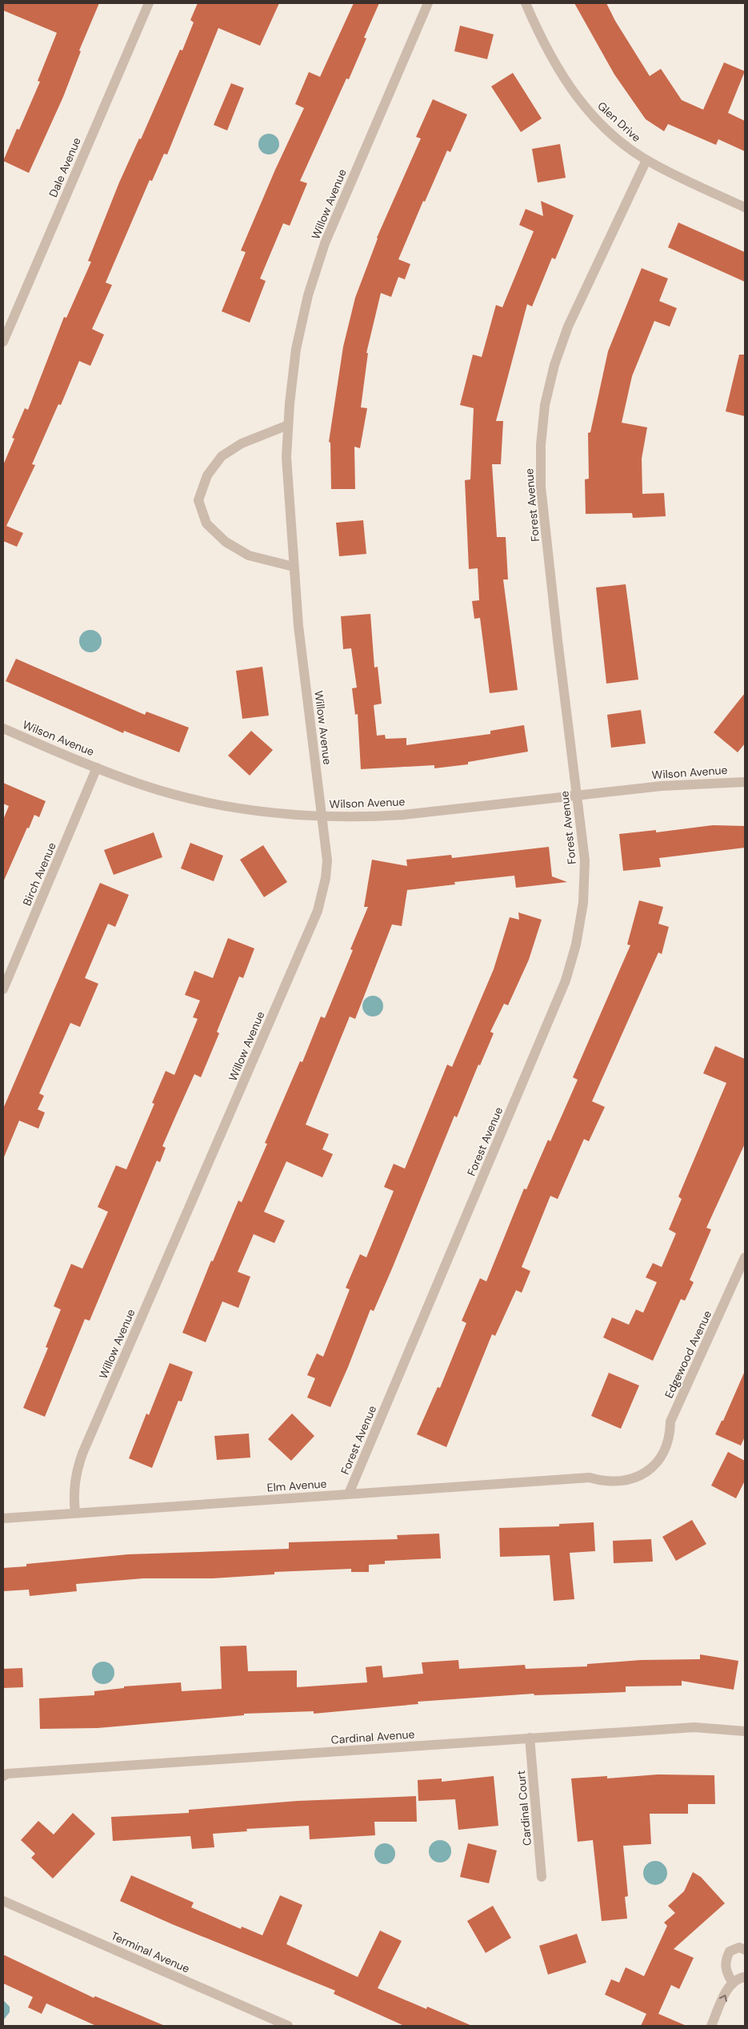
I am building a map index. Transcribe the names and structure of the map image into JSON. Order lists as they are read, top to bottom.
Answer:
{
  "streets": {
    "street": [
      "Glen Drive",
      "Dale Avenue",
      "Willow Avenue",
      "Forest Avenue",
      "Wilson Avenue",
      "Birch Avenue",
      "Edgewood Avenue",
      "Elm Avenue",
      "Cardinal Avenue",
      "Cardinal Court",
      "Terminal Avenue"
    ]
  },
  "crossings": [
    ["Glen Drive", "Forest Avenue"],
    ["Willow Avenue", "Wilson Avenue"],
    ["Willow Avenue", "Elm Avenue"],
    ["Forest Avenue", "Wilson Avenue"],
    ["Forest Avenue", "Elm Avenue"],
    ["Wilson Avenue", "Birch Avenue"],
    ["Edgewood Avenue", "Elm Avenue"],
    ["Cardinal Avenue", "Cardinal Court"]
  ]
}
